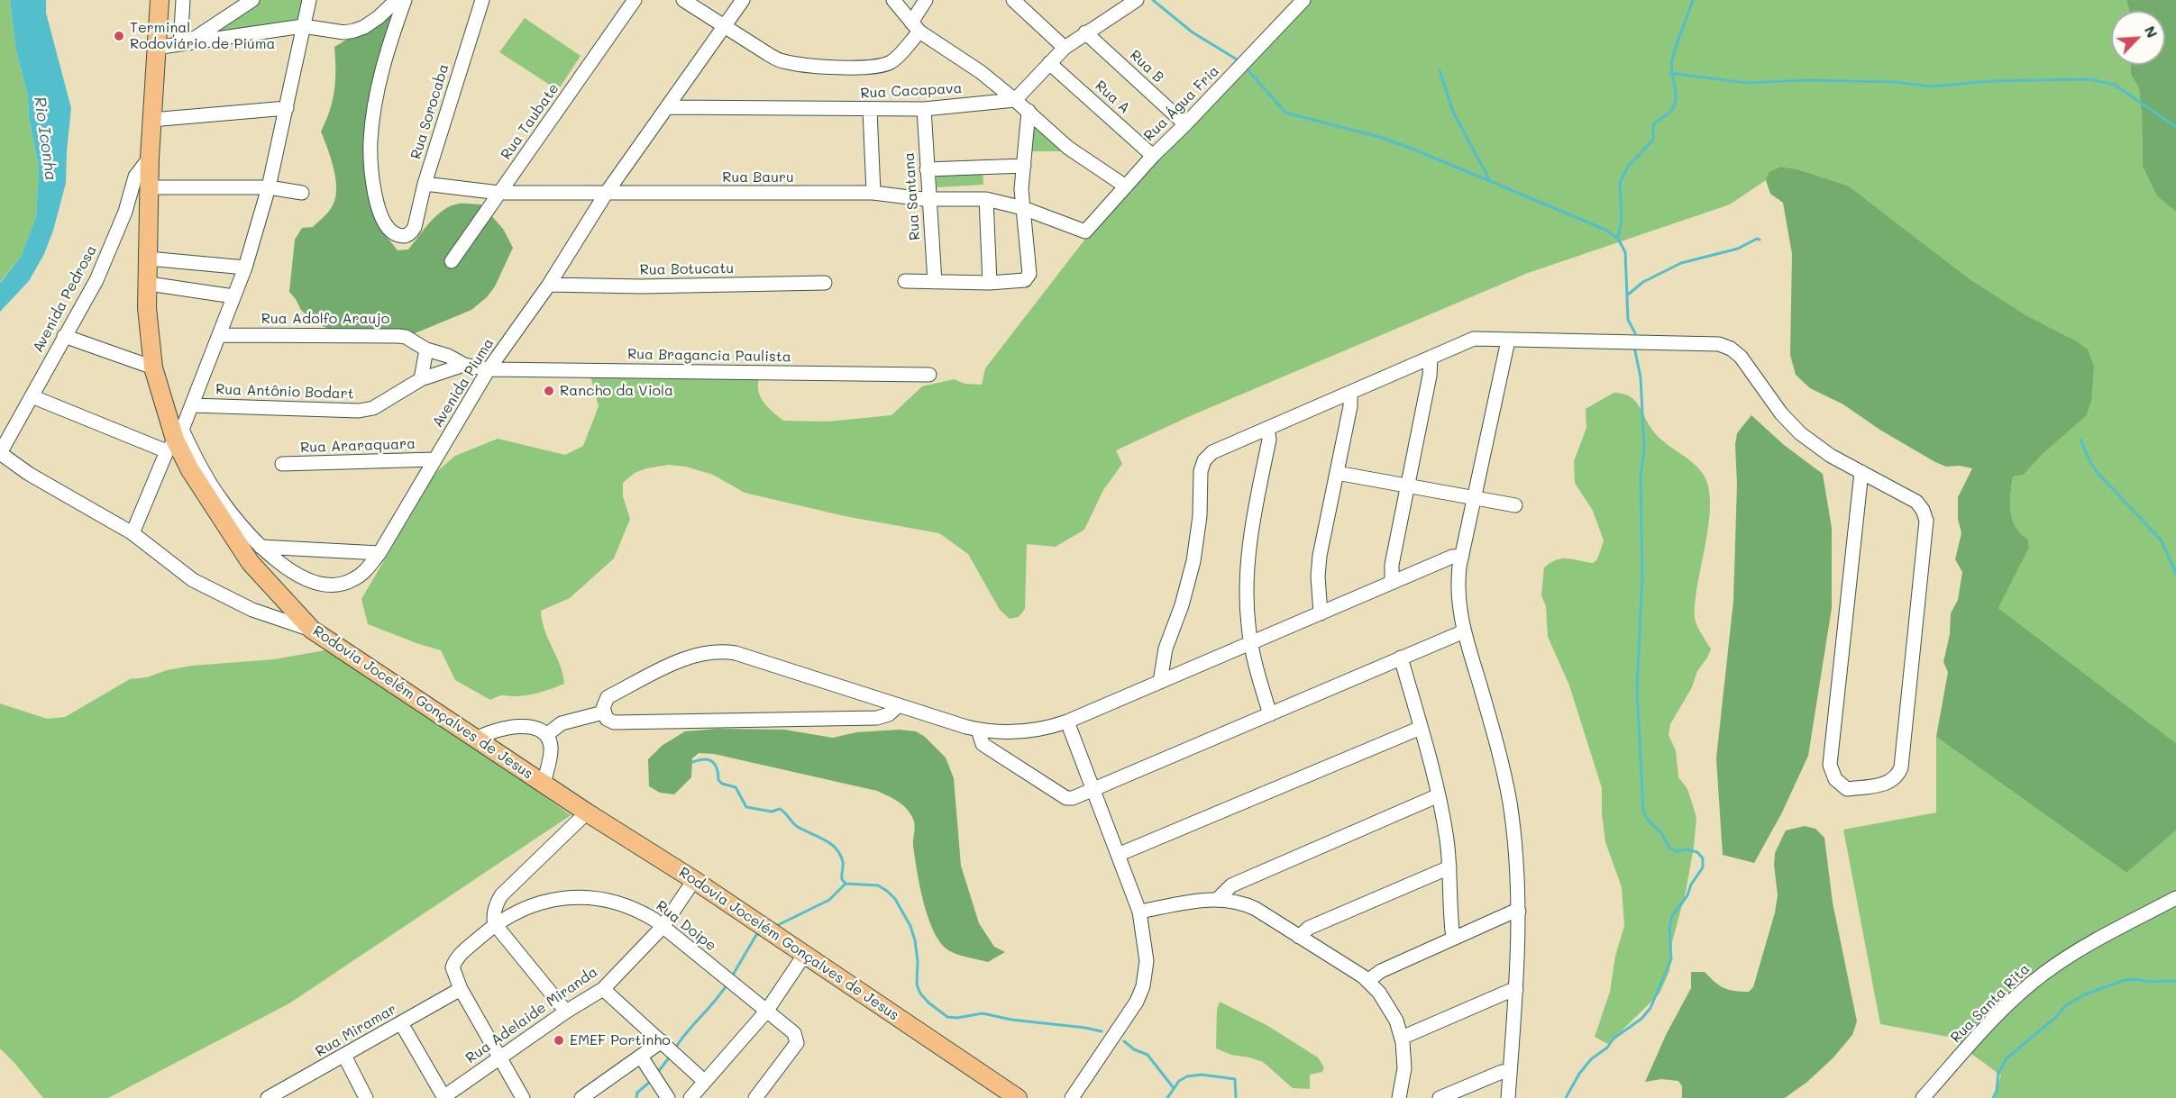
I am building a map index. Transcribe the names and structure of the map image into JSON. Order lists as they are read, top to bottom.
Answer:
{
  "streets": {
    "main road": ["Rodovia Jocelém Gonçalves de Jesus"],
    "street": [
      "Rua B",
      "Rua Cacapava",
      "Rua A",
      "Rua Água Fria",
      "Rua Sorocaba",
      "Rua Taubate",
      "Rua Bauru",
      "Rua Santana",
      "Rua Botucatu",
      "Avenida Pedrosa",
      "Rua Adolfo Araujo",
      "Rua Bragancia Paulista",
      "Avenida Piuma",
      "Rua Antônio Bodart",
      "Rua Araraquara",
      "Rua Doipe",
      "Rua Santa Rita",
      "Rua Adelaide Miranda",
      "Rua Miramar"
    ]
  },
  "crossings": [
    ["Rua B", "Rua Água Fria"],
    ["Rua Cacapava", "Rua Santana"],
    ["Rua Cacapava", "Avenida Piuma"],
    ["Rua A", "Rua Água Fria"],
    ["Rua Água Fria", "Rua Bauru"],
    ["Rua Sorocaba", "Rua Bauru"],
    ["Rua Taubate", "Rua Bauru"],
    ["Rua Bauru", "Rua Santana"],
    ["Rua Bauru", "Avenida Piuma"],
    ["Rua Botucatu", "Avenida Piuma"],
    ["Avenida Pedrosa", "Rodovia Jocelém Gonçalves de Jesus"],
    ["Rua Adolfo Araujo", "Rua Bragancia Paulista"],
    ["Rua Adolfo Araujo", "Avenida Piuma"],
    ["Rua Adolfo Araujo", "Rua Antônio Bodart"],
    ["Rua Bragancia Paulista", "Avenida Piuma"],
    ["Avenida Piuma", "Rua Araraquara"],
    ["Avenida Piuma", "Rodovia Jocelém Gonçalves de Jesus"],
    ["Rodovia Jocelém Gonçalves de Jesus", "Rua Adelaide Miranda"],
    ["Rua Doipe", "Rua Adelaide Miranda"],
    ["Rua Doipe", "Rua Miramar"]
  ],
  "water": ["Rio Iconha"],
  "places": ["Terminal Rodoviário de Piúma", "Rancho da Viola", "EMEF Portinho"],
  "north": "top right"
}
